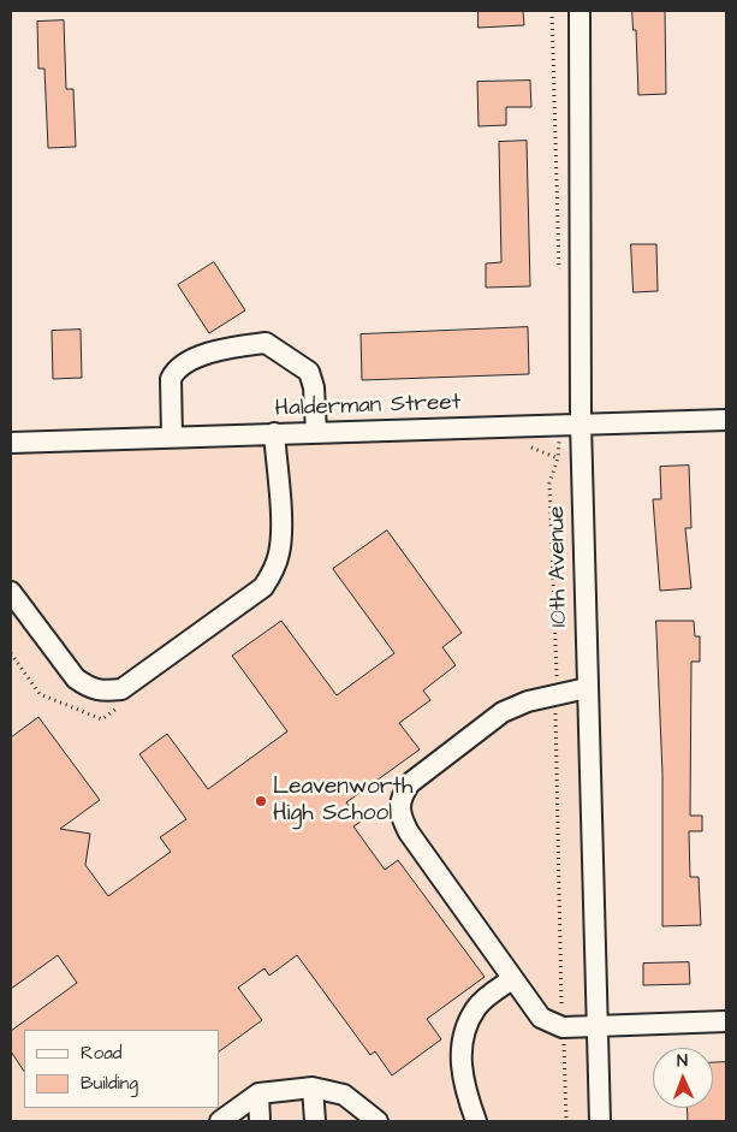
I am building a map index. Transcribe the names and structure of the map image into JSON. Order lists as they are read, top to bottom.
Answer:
{
  "streets": {
    "street": ["Halderman Street", "10th Avenue"]
  },
  "crossings": [
    ["Halderman Street", "10th Avenue"]
  ],
  "places": ["Leavenworth High School"],
  "legend": ["Road", "Building"],
  "north": "top"
}
